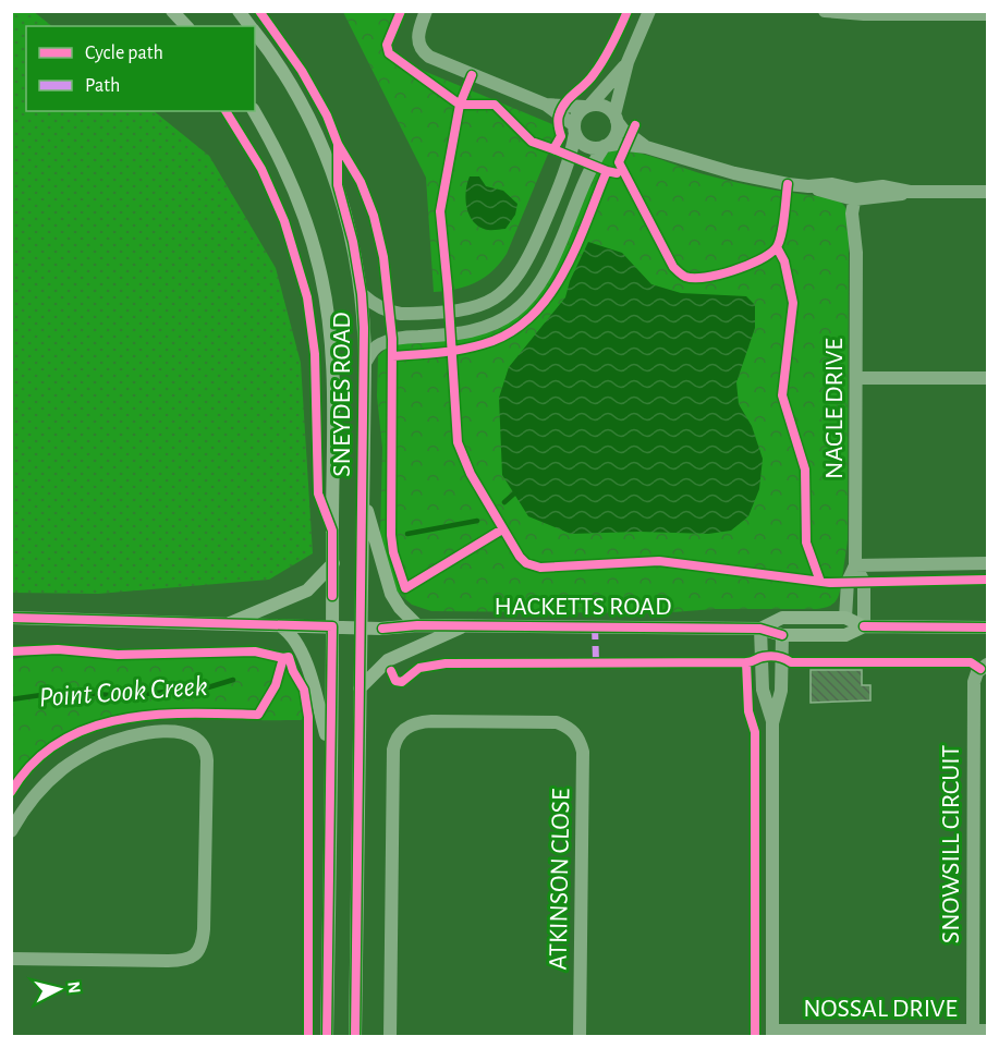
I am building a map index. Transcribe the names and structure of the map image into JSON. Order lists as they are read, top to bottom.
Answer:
{
  "streets": {
    "main road": ["SNEYDES ROAD", "HACKETTS ROAD"],
    "street": [
      "NAGLE DRIVE",
      "SNOWSILL CIRCUIT",
      "ATKINSON CLOSE",
      "NOSSAL DRIVE"
    ]
  },
  "crossings": [
    ["SNEYDES ROAD", "HACKETTS ROAD"],
    ["NAGLE DRIVE", "HACKETTS ROAD"],
    ["SNOWSILL CIRCUIT", "NOSSAL DRIVE"]
  ],
  "water": ["Point Cook Creek"],
  "legend": ["Cycle path", "Path"],
  "north": "right"
}
